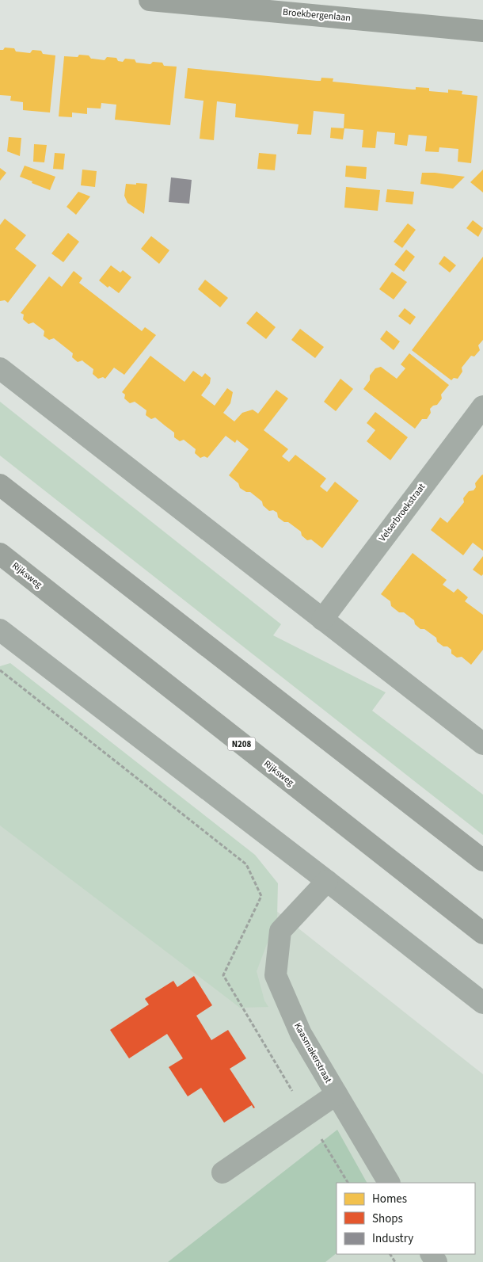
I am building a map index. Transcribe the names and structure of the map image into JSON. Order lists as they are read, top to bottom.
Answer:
{
  "streets": {
    "main road": ["Broekbergenlaan", "Rijksweg", "N208"],
    "street": ["Velserbroekstraat", "Kaasmakerstraat"]
  },
  "legend": ["Homes", "Shops", "Industry"]
}
